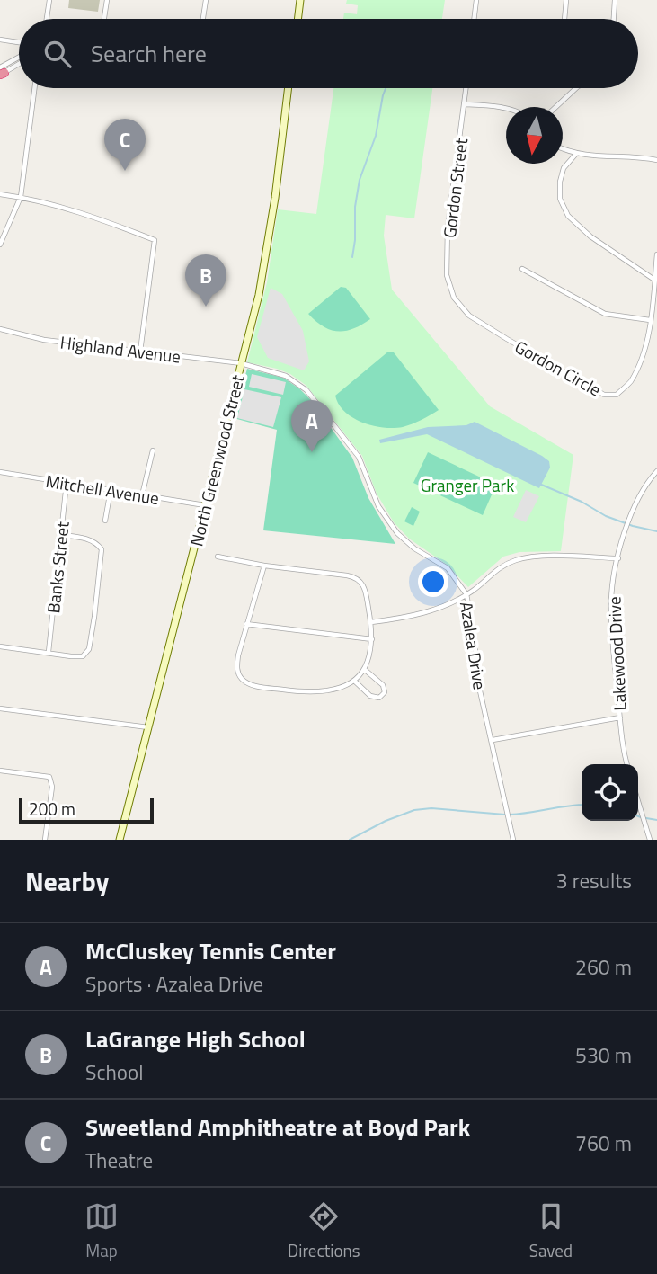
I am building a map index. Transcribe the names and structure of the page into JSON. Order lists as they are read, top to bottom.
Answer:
{
  "streets": {
    "main road": ["North Greenwood Street"],
    "street": [
      "Gordon Street",
      "Highland Avenue",
      "Gordon Circle",
      "Mitchell Avenue",
      "Banks Street",
      "Azalea Drive",
      "Lakewood Drive"
    ]
  },
  "crossings": [
    ["Gordon Street", "Gordon Circle"],
    ["Highland Avenue", "North Greenwood Street"],
    ["Highland Avenue", "Azalea Drive"],
    ["North Greenwood Street", "Mitchell Avenue"],
    ["North Greenwood Street", "Azalea Drive"],
    ["Mitchell Avenue", "Banks Street"]
  ],
  "parks": ["Granger Park"],
  "scale_bar": "200 m",
  "north": "bottom",
  "page": {
    "search": "Search here",
    "pins": ["C", "B", "A"],
    "scale": "200 m",
    "heading": ["Nearby", "3 results"],
    "list": [
      {
        "mark": "A",
        "name": "McCluskey Tennis Center",
        "note": "Sports · Azalea Drive",
        "value": "260 m"
      },
      {
        "mark": "B",
        "name": "LaGrange High School",
        "note": "School",
        "value": "530 m"
      },
      {
        "mark": "C",
        "name": "Sweetland Amphitheatre at Boyd Park",
        "note": "Theatre",
        "value": "760 m"
      }
    ],
    "nav": ["Map", "Directions", "Saved"]
  }
}
